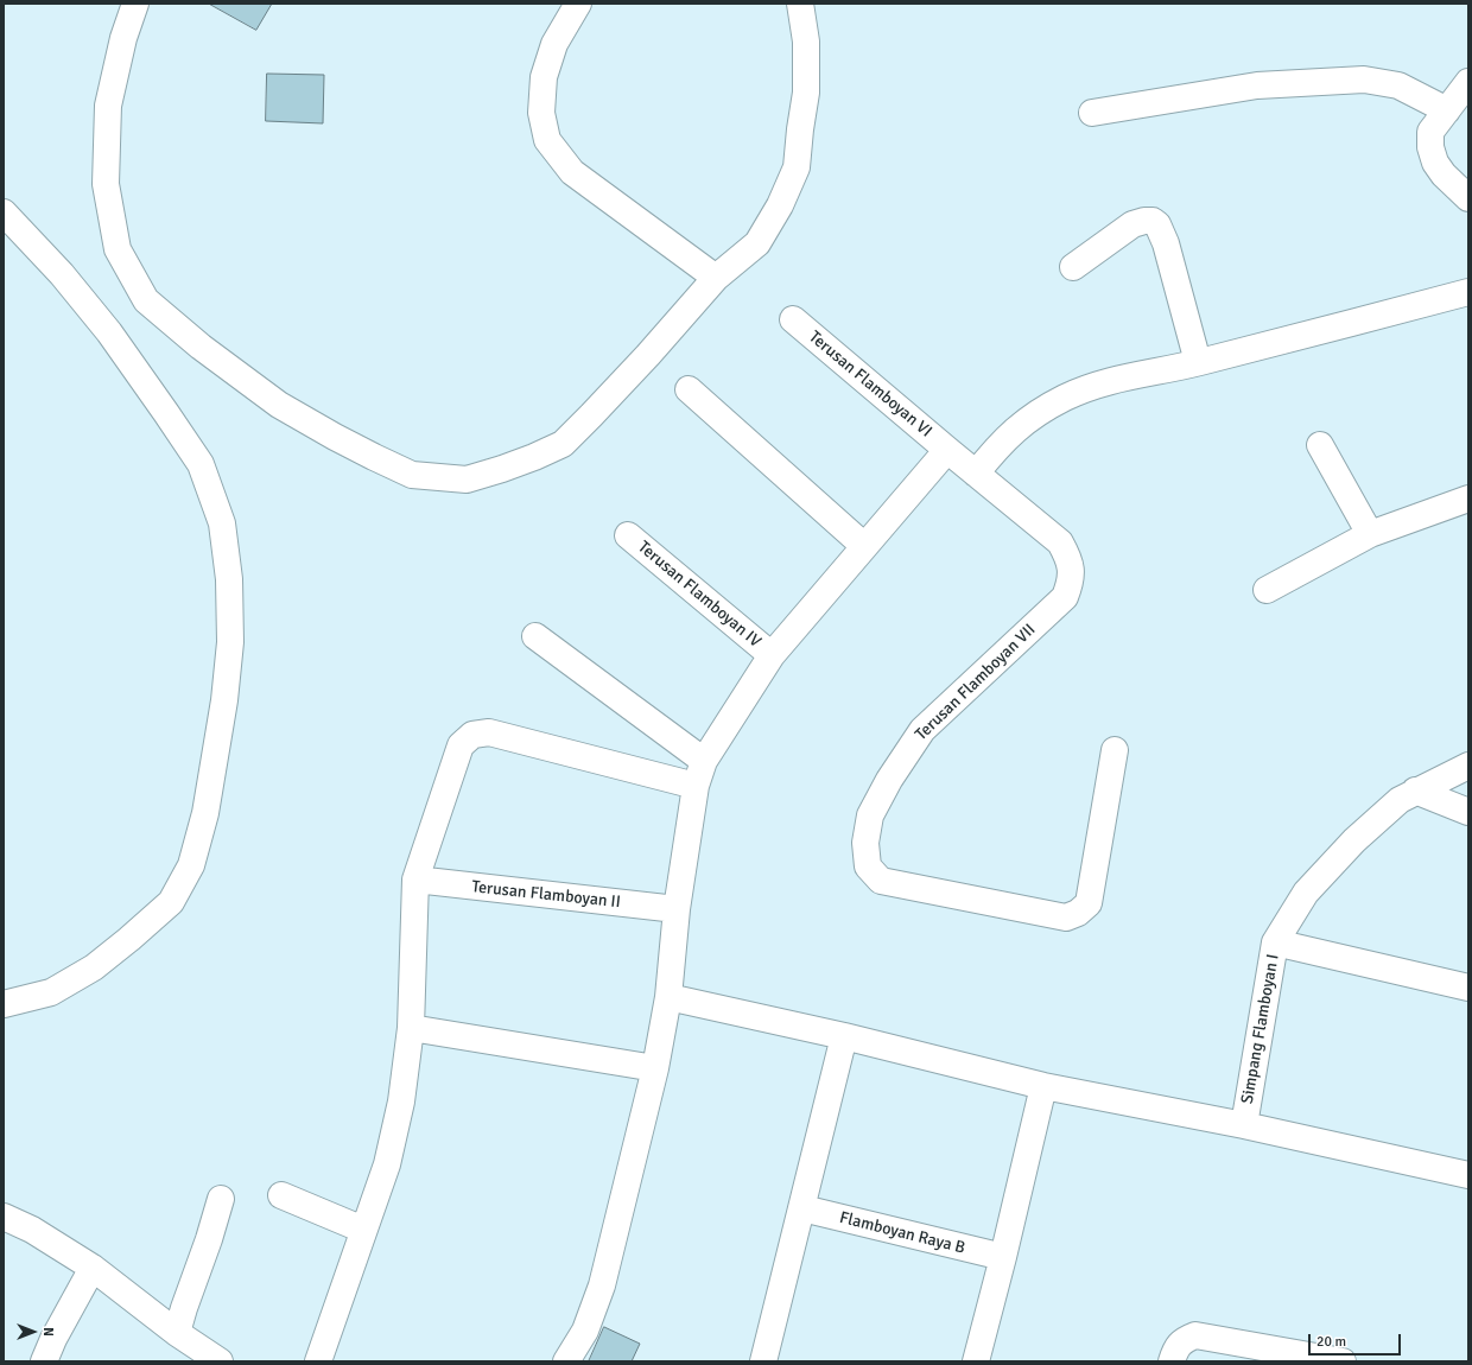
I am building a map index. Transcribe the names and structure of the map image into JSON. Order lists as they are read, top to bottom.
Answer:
{
  "streets": {
    "street": [
      "Terusan Flamboyan VI",
      "Terusan Flamboyan IV",
      "Terusan Flamboyan VII",
      "Terusan Flamboyan II",
      "Simpang Flamboyan I",
      "Flamboyan Raya B"
    ]
  },
  "crossings": [
    ["Terusan Flamboyan VI", "Terusan Flamboyan VII"]
  ],
  "scale_bar": "20 m",
  "north": "right"
}
